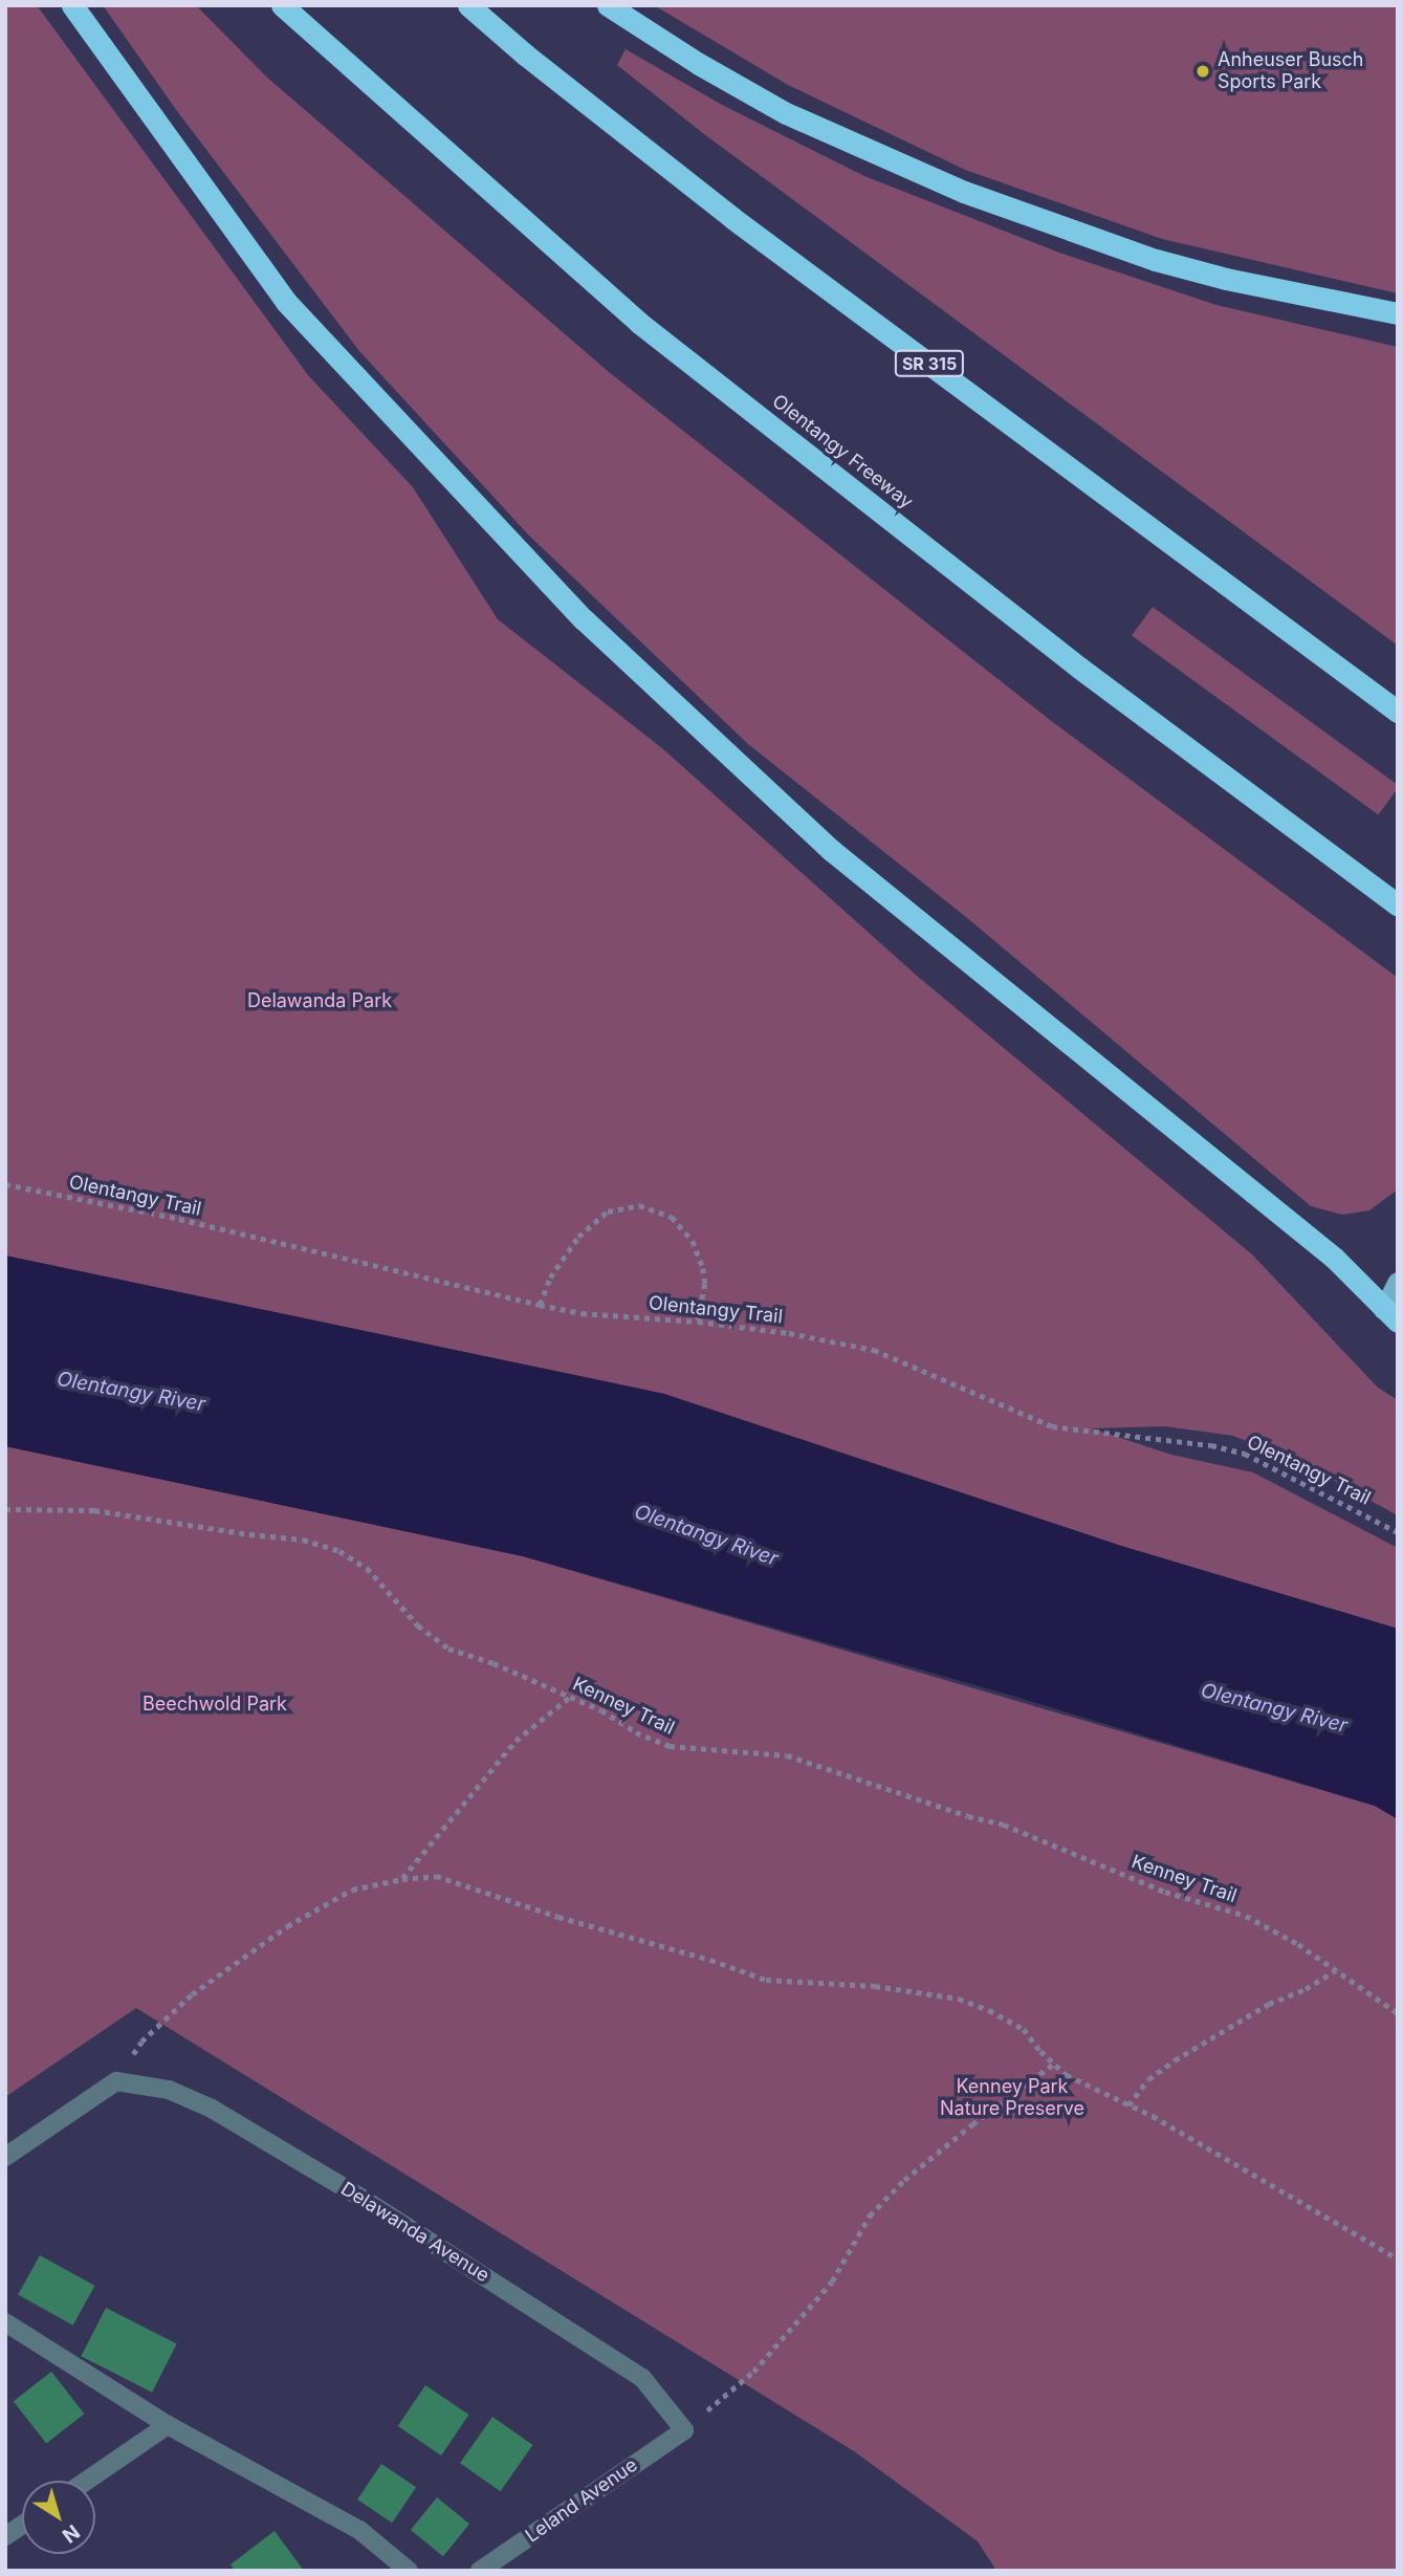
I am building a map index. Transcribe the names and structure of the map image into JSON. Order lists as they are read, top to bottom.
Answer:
{
  "streets": {
    "highway": ["SR 315", "Olentangy Freeway"],
    "street": ["Delawanda Avenue", "Leland Avenue"],
    "path": ["Olentangy Trail", "Kenney Trail"]
  },
  "crossings": [
    ["Delawanda Avenue", "Leland Avenue"]
  ],
  "water": ["Olentangy River"],
  "parks": ["Delawanda Park", "Beechwold Park", "Kenney Park Nature Preserve"],
  "places": ["Anheuser Busch Sports Park"],
  "north": "bottom right"
}
